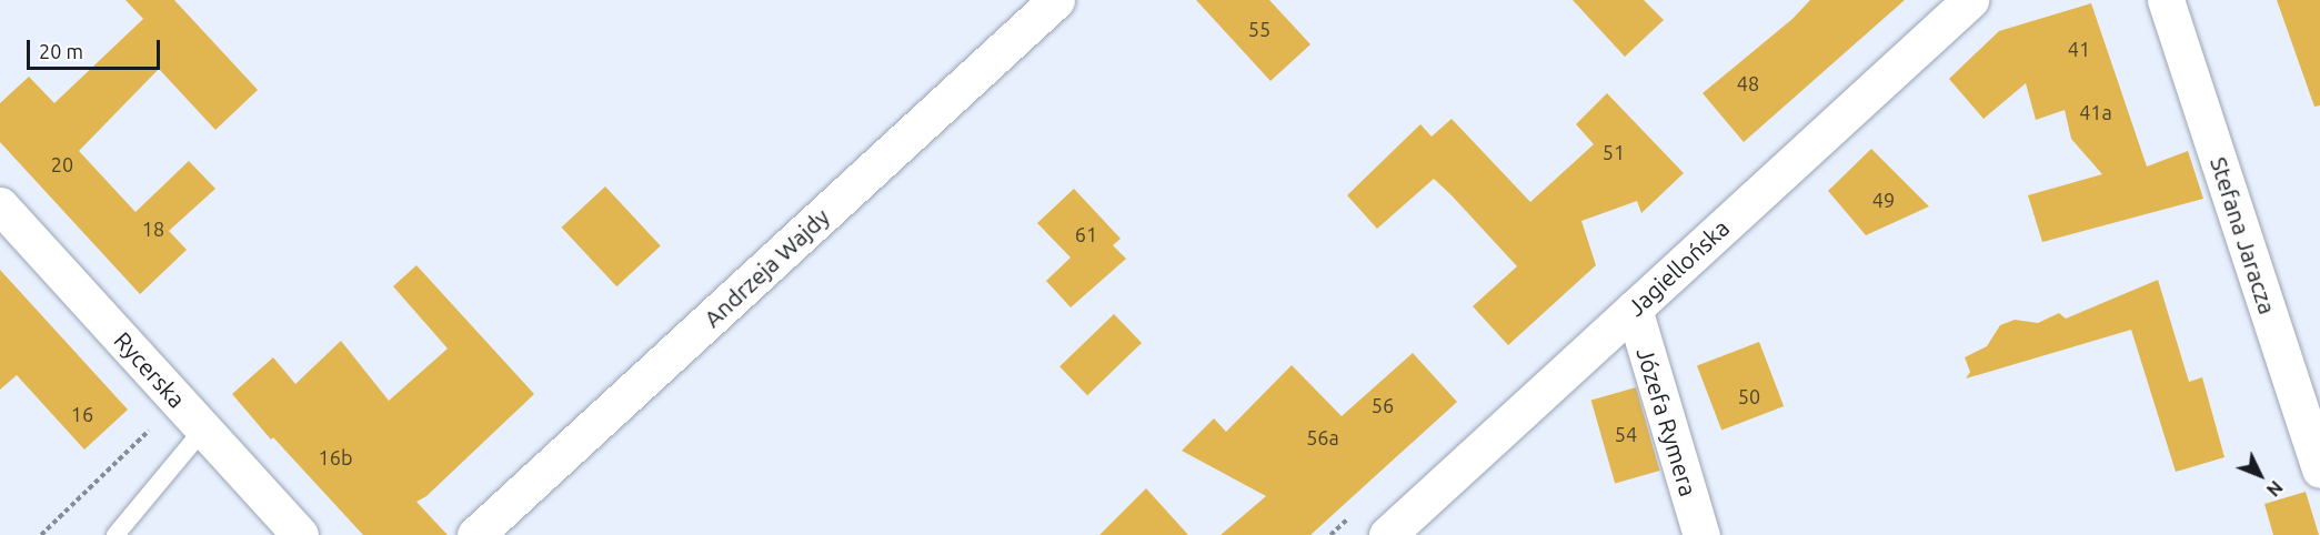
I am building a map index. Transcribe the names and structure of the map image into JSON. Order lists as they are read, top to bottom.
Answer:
{
  "streets": {
    "street": [
      "Stefana Jaracza",
      "Andrzeja Wajdy",
      "Jagiellońska",
      "Rycerska",
      "Józefa Rymera"
    ]
  },
  "crossings": [
    ["Jagiellońska", "Józefa Rymera"]
  ],
  "house_numbers": [
    "55",
    "41",
    "48",
    "41a",
    "51",
    "20",
    "49",
    "18",
    "61",
    "50",
    "56",
    "16",
    "54",
    "56a",
    "16b"
  ],
  "scale_bar": "20 m",
  "north": "bottom right"
}
